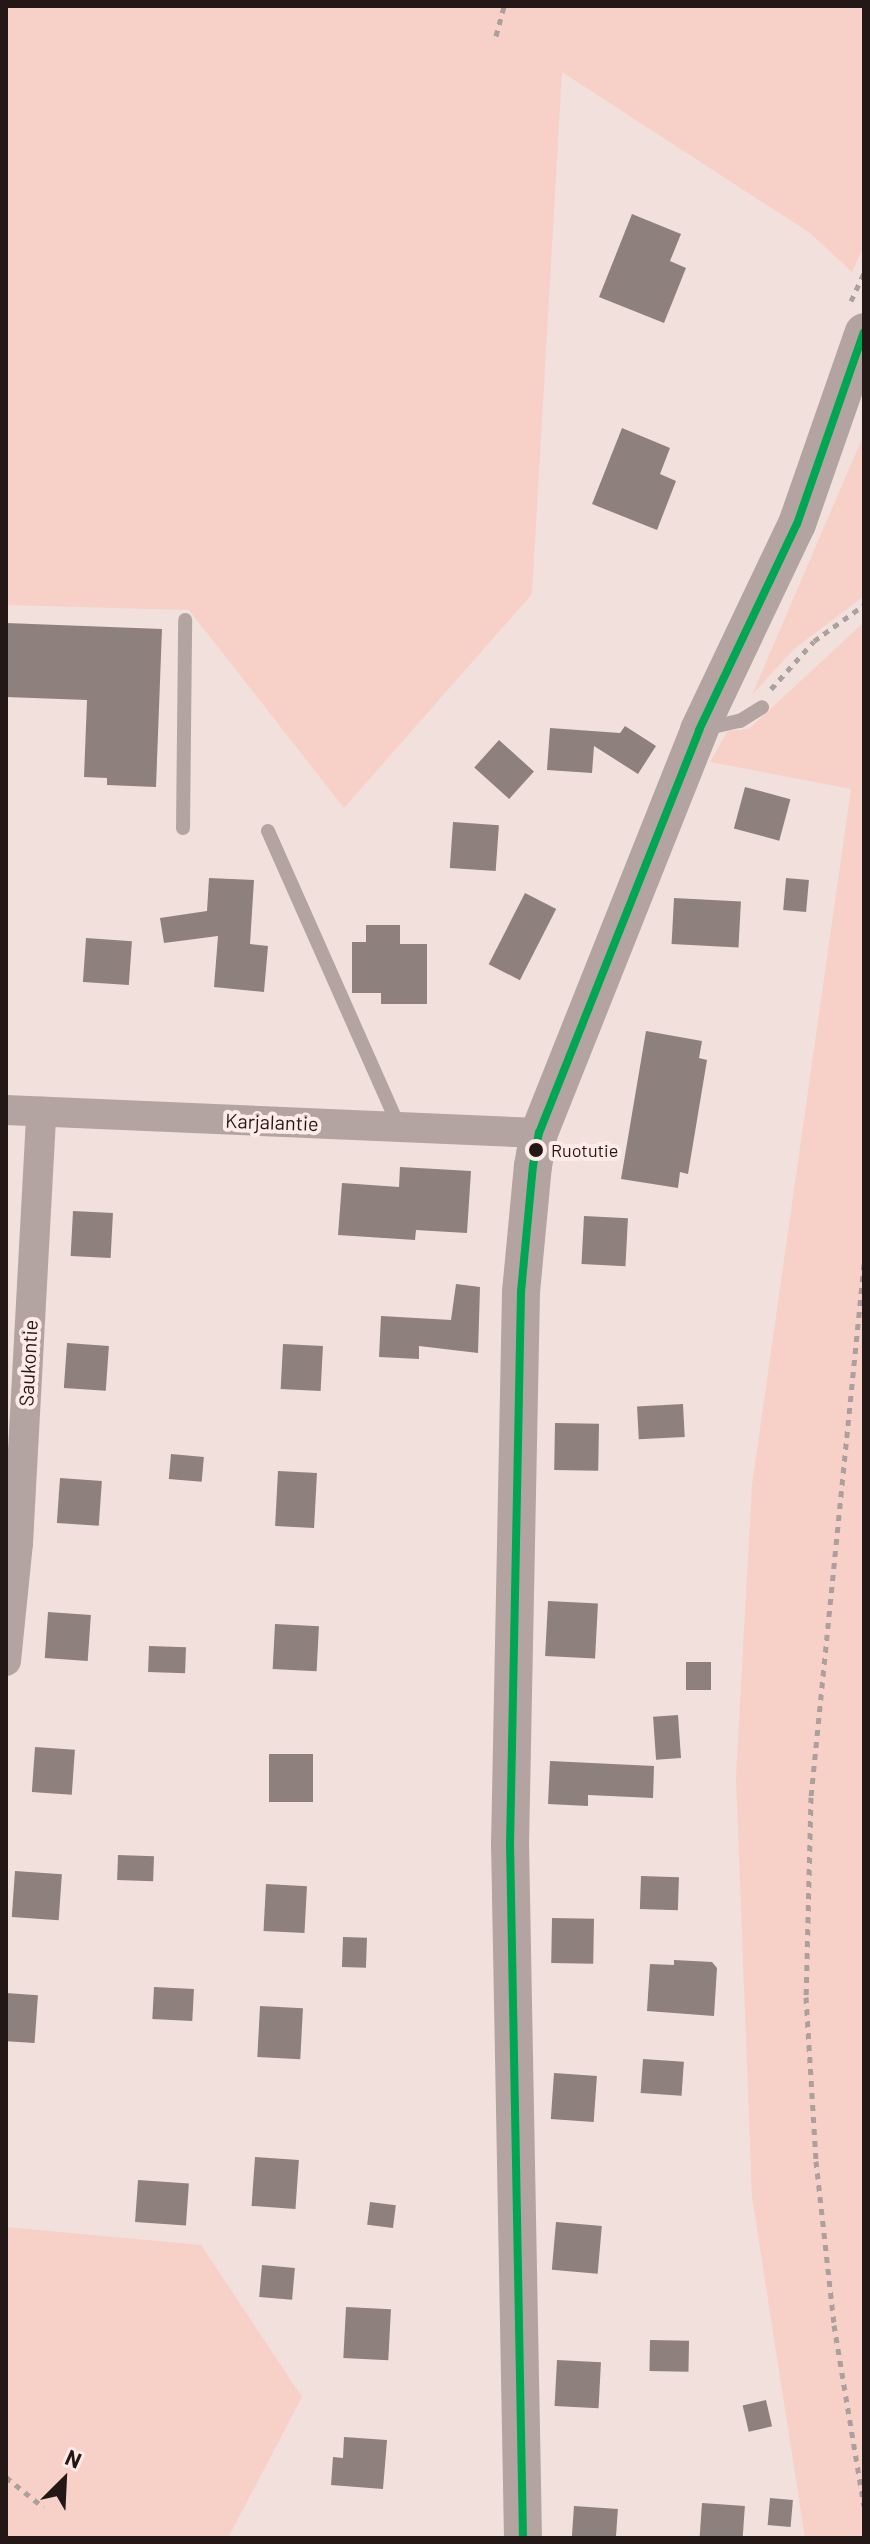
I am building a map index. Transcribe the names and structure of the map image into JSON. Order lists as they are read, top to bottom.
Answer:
{
  "streets": {
    "street": ["Karjalantie", "Saukontie"]
  },
  "crossings": [
    ["Karjalantie", "Saukontie"]
  ],
  "places": ["Ruotutie"],
  "north": "top right"
}
